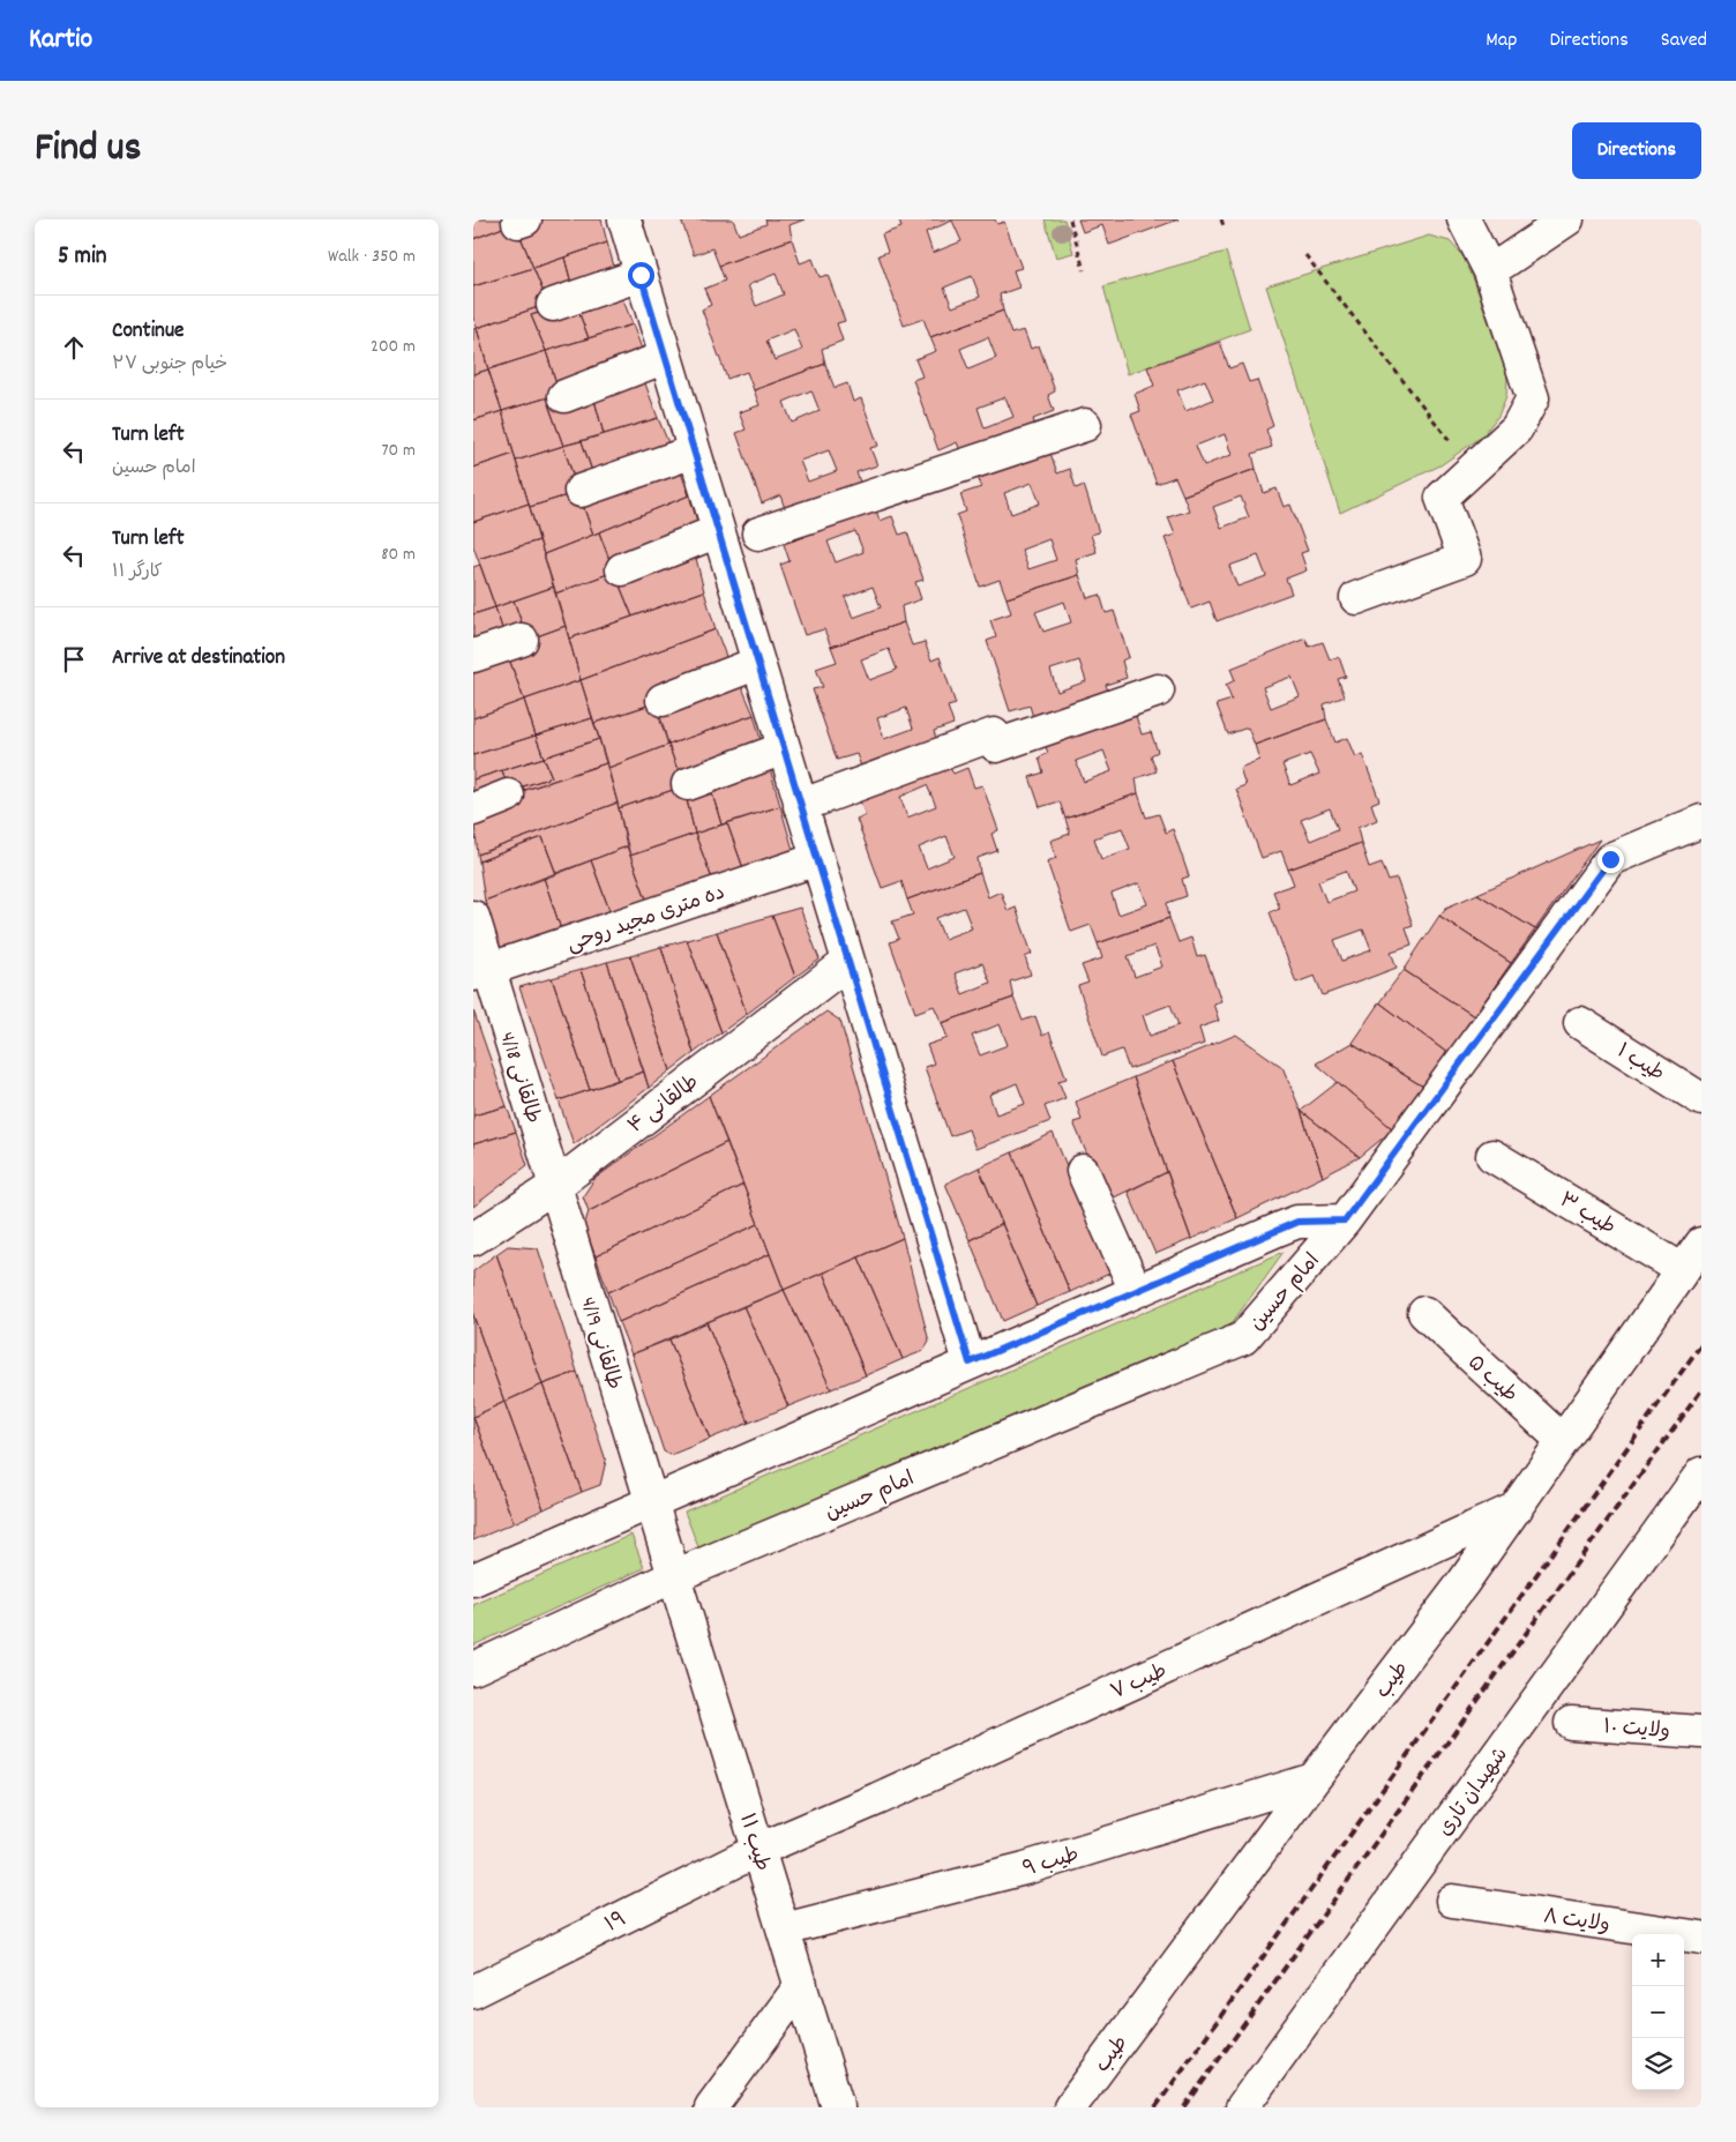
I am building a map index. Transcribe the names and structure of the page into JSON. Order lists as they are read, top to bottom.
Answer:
{
  "streets": {
    "street": [
      "ده متری مجید روحی",
      "طیب ۱",
      "طالقانی 4/18",
      "طالقانی ۴",
      "طیب ۳",
      "امام حسین",
      "طالقانی 4/19",
      "طیب ۵",
      "طیب",
      "طیب ۷",
      "ولایت ۱۰",
      "شهیدان تاری",
      "طیب ۱۱",
      "طیب ۹",
      "ولایت ۸",
      "۱۹"
    ]
  },
  "crossings": [
    ["ده متری مجید روحی", "طالقانی 4/18"],
    ["طالقانی 4/18", "طالقانی ۴"],
    ["طالقانی 4/18", "طالقانی 4/19"],
    ["طالقانی ۴", "طالقانی 4/19"],
    ["طیب ۳", "طیب"],
    ["امام حسین", "طالقانی 4/19"],
    ["امام حسین", "طیب ۱۱"],
    ["طالقانی 4/19", "طیب ۱۱"],
    ["طیب ۵", "طیب"],
    ["طیب", "طیب ۷"],
    ["طیب", "طیب ۹"],
    ["طیب ۷", "طیب ۱۱"],
    ["طیب ۷", "۱۹"],
    ["طیب ۱۱", "طیب ۹"],
    ["طیب ۱۱", "۱۹"]
  ],
  "page": {
    "header": "Kartio",
    "nav": ["Map", "Directions", "Saved"],
    "title": "Find us",
    "buttons": "Directions",
    "heading": ["5 min", "Walk · 350 m"],
    "list": [
      ["Continue", "خیام جنوبی ۲۷", "200 m"],
      ["Turn left", "امام حسین", "70 m"],
      ["Turn left", "کارگر ۱۱", "80 m"],
      "Arrive at destination"
    ],
    "map_buttons": ["+", "−"]
  }
}
